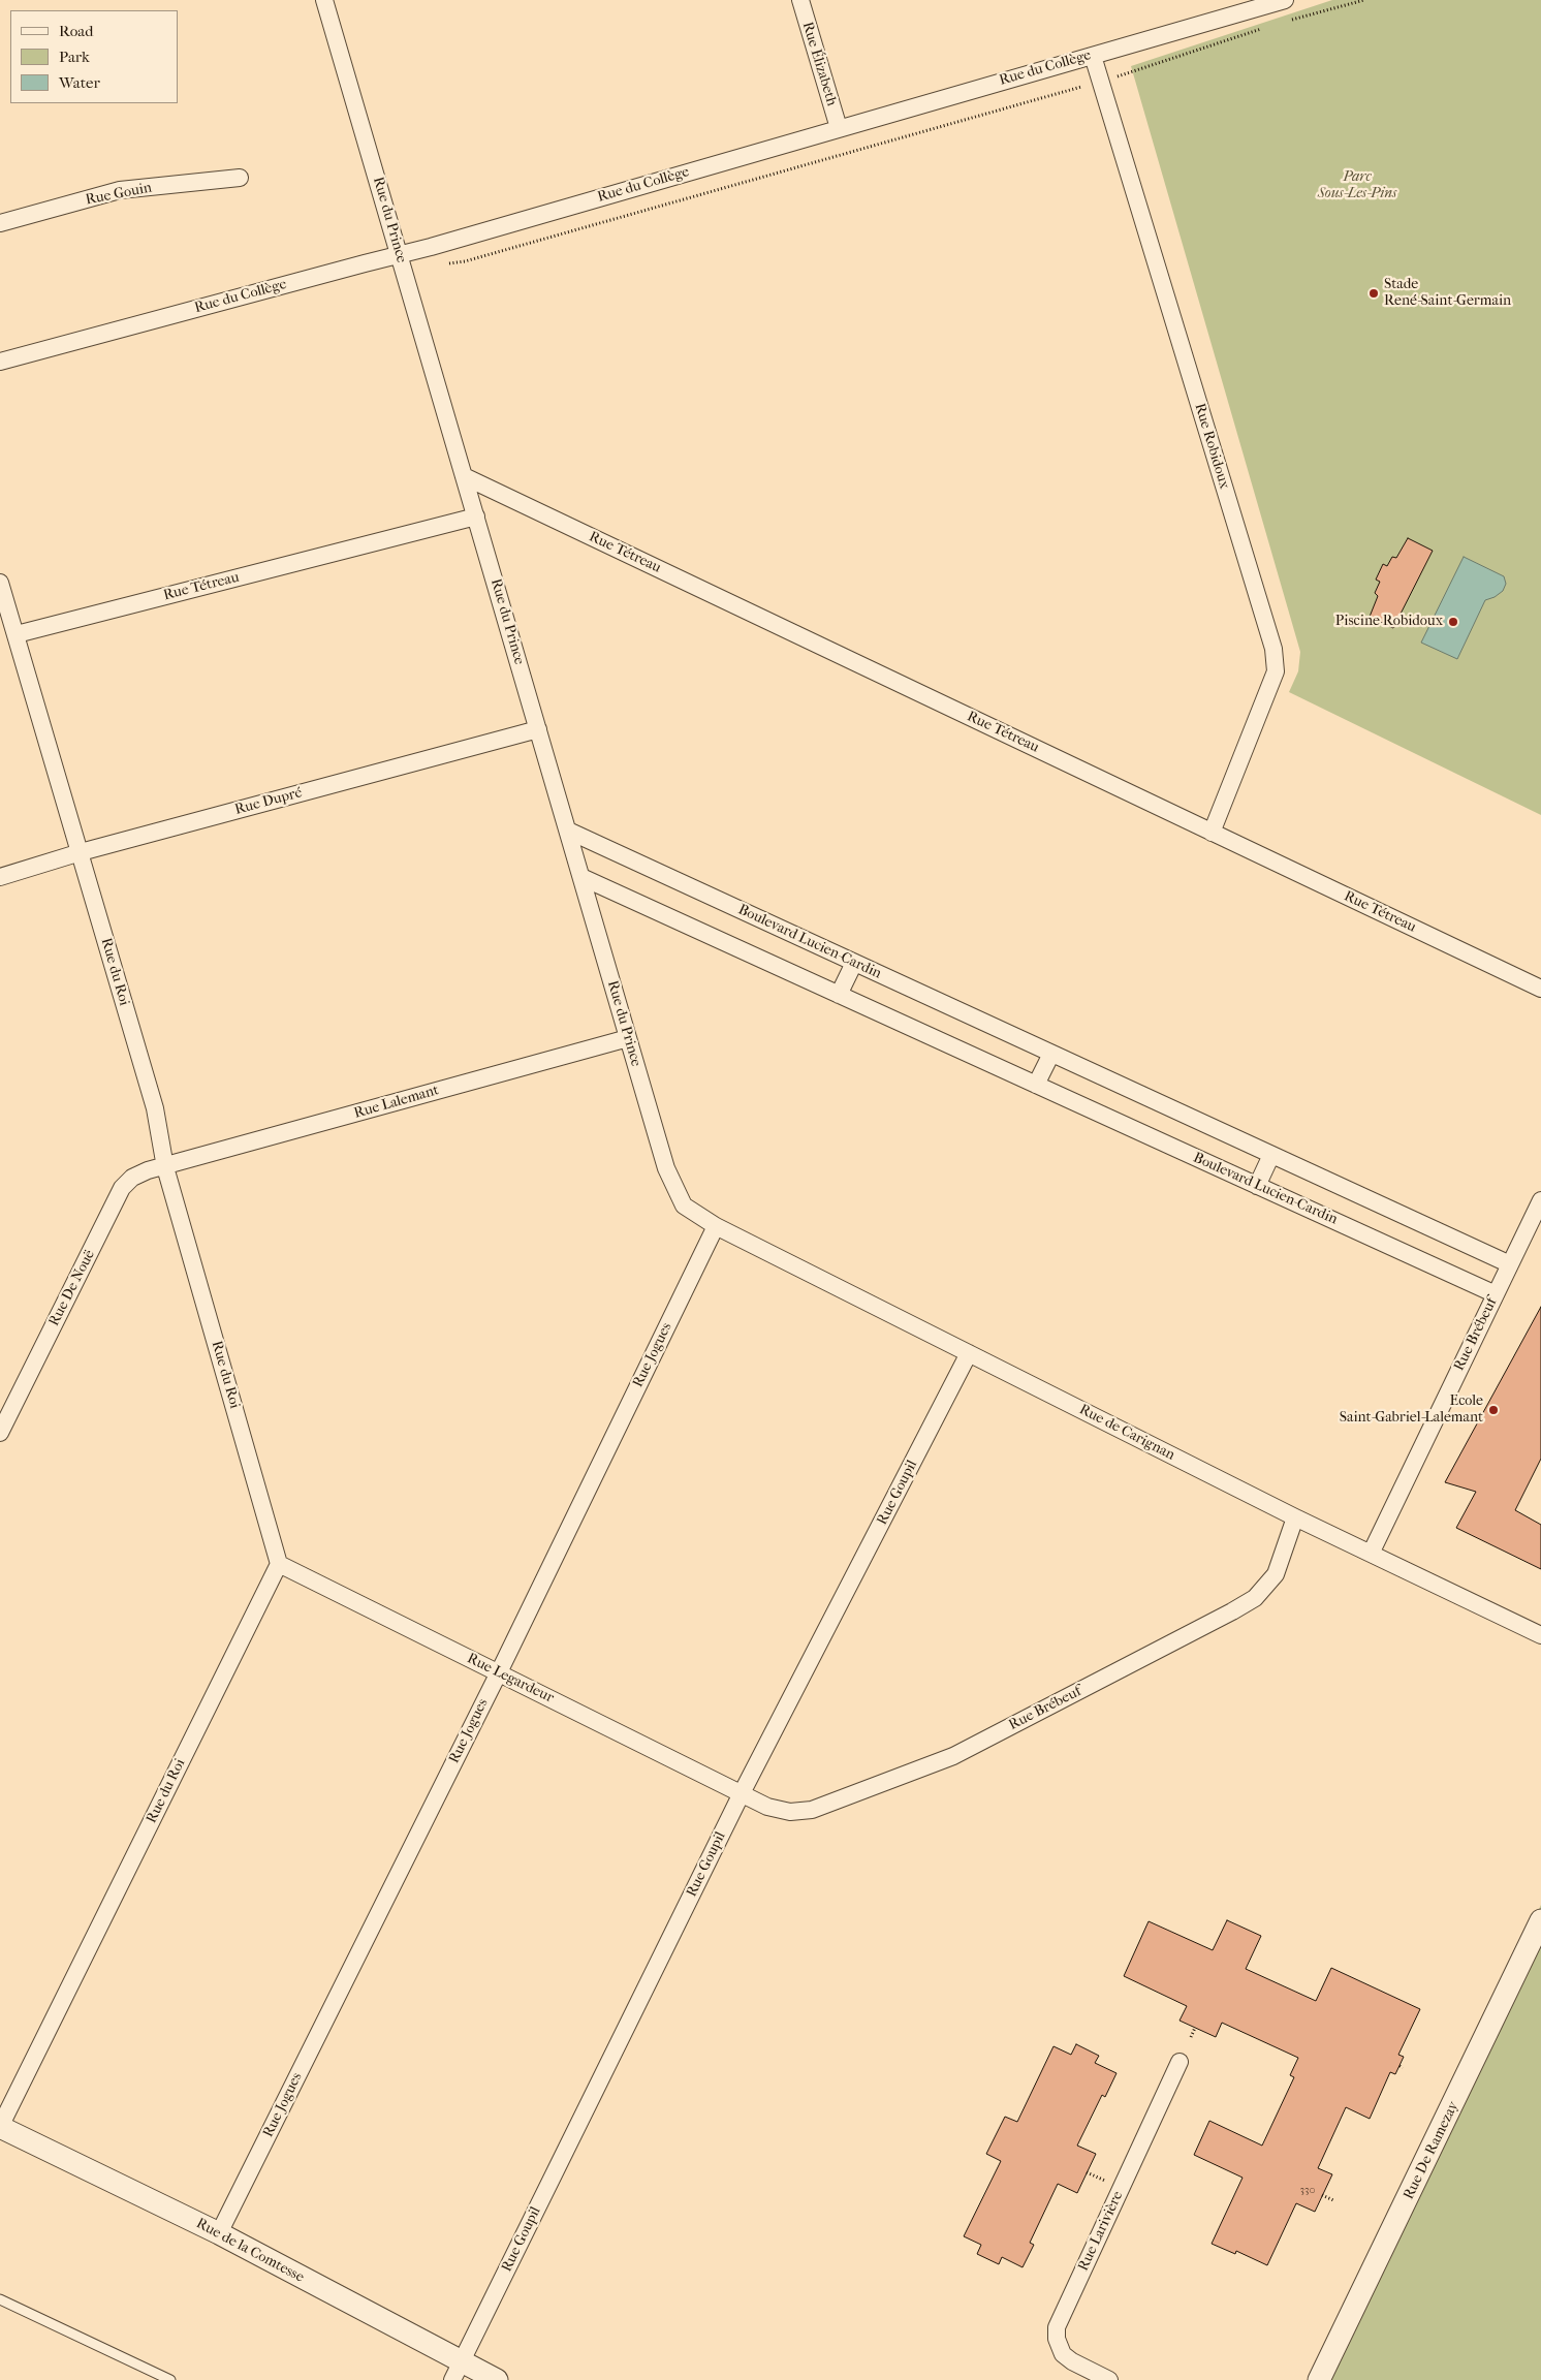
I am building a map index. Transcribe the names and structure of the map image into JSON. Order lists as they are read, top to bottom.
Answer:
{
  "streets": {
    "street": [
      "Rue Élizabeth",
      "Rue du Collège",
      "Rue Gouin",
      "Rue du Prince",
      "Rue Robidoux",
      "Rue Tétreau",
      "Rue Dupré",
      "Boulevard Lucien-Cardin",
      "Rue du Roi",
      "Rue Lalemant",
      "Rue De Nouë",
      "Rue Brébeuf",
      "Rue Jogues",
      "Rue de Carignan",
      "Rue Goupil",
      "Rue Legardeur",
      "Rue De Ramezay",
      "Rue Larivière",
      "Rue de la Comtesse"
    ]
  },
  "crossings": [
    ["Rue Élizabeth", "Rue du Collège"],
    ["Rue du Collège", "Rue du Prince"],
    ["Rue du Collège", "Rue Robidoux"],
    ["Rue du Prince", "Rue Tétreau"],
    ["Rue du Prince", "Rue Dupré"],
    ["Rue du Prince", "Boulevard Lucien-Cardin"],
    ["Rue du Prince", "Rue Lalemant"],
    ["Rue du Prince", "Rue Jogues"],
    ["Rue du Prince", "Rue de Carignan"],
    ["Rue Robidoux", "Rue Tétreau"],
    ["Rue Tétreau", "Rue du Roi"],
    ["Rue Dupré", "Rue du Roi"],
    ["Boulevard Lucien-Cardin", "Rue Brébeuf"],
    ["Rue du Roi", "Rue Lalemant"],
    ["Rue du Roi", "Rue De Nouë"],
    ["Rue du Roi", "Rue Legardeur"],
    ["Rue du Roi", "Rue de la Comtesse"],
    ["Rue Lalemant", "Rue De Nouë"],
    ["Rue Brébeuf", "Rue de Carignan"],
    ["Rue Brébeuf", "Rue Goupil"],
    ["Rue Brébeuf", "Rue Legardeur"],
    ["Rue Jogues", "Rue de Carignan"],
    ["Rue Jogues", "Rue Legardeur"],
    ["Rue Jogues", "Rue de la Comtesse"],
    ["Rue de Carignan", "Rue Goupil"],
    ["Rue Goupil", "Rue Legardeur"],
    ["Rue Goupil", "Rue de la Comtesse"]
  ],
  "parks": ["Parc Sous-Les-Pins"],
  "places": ["Stade René-Saint-Germain", "Piscine Robidoux", "Ecole Saint-Gabriel-Lalemant"],
  "house_numbers": ["330"],
  "legend": ["Road", "Park", "Water"]
}
